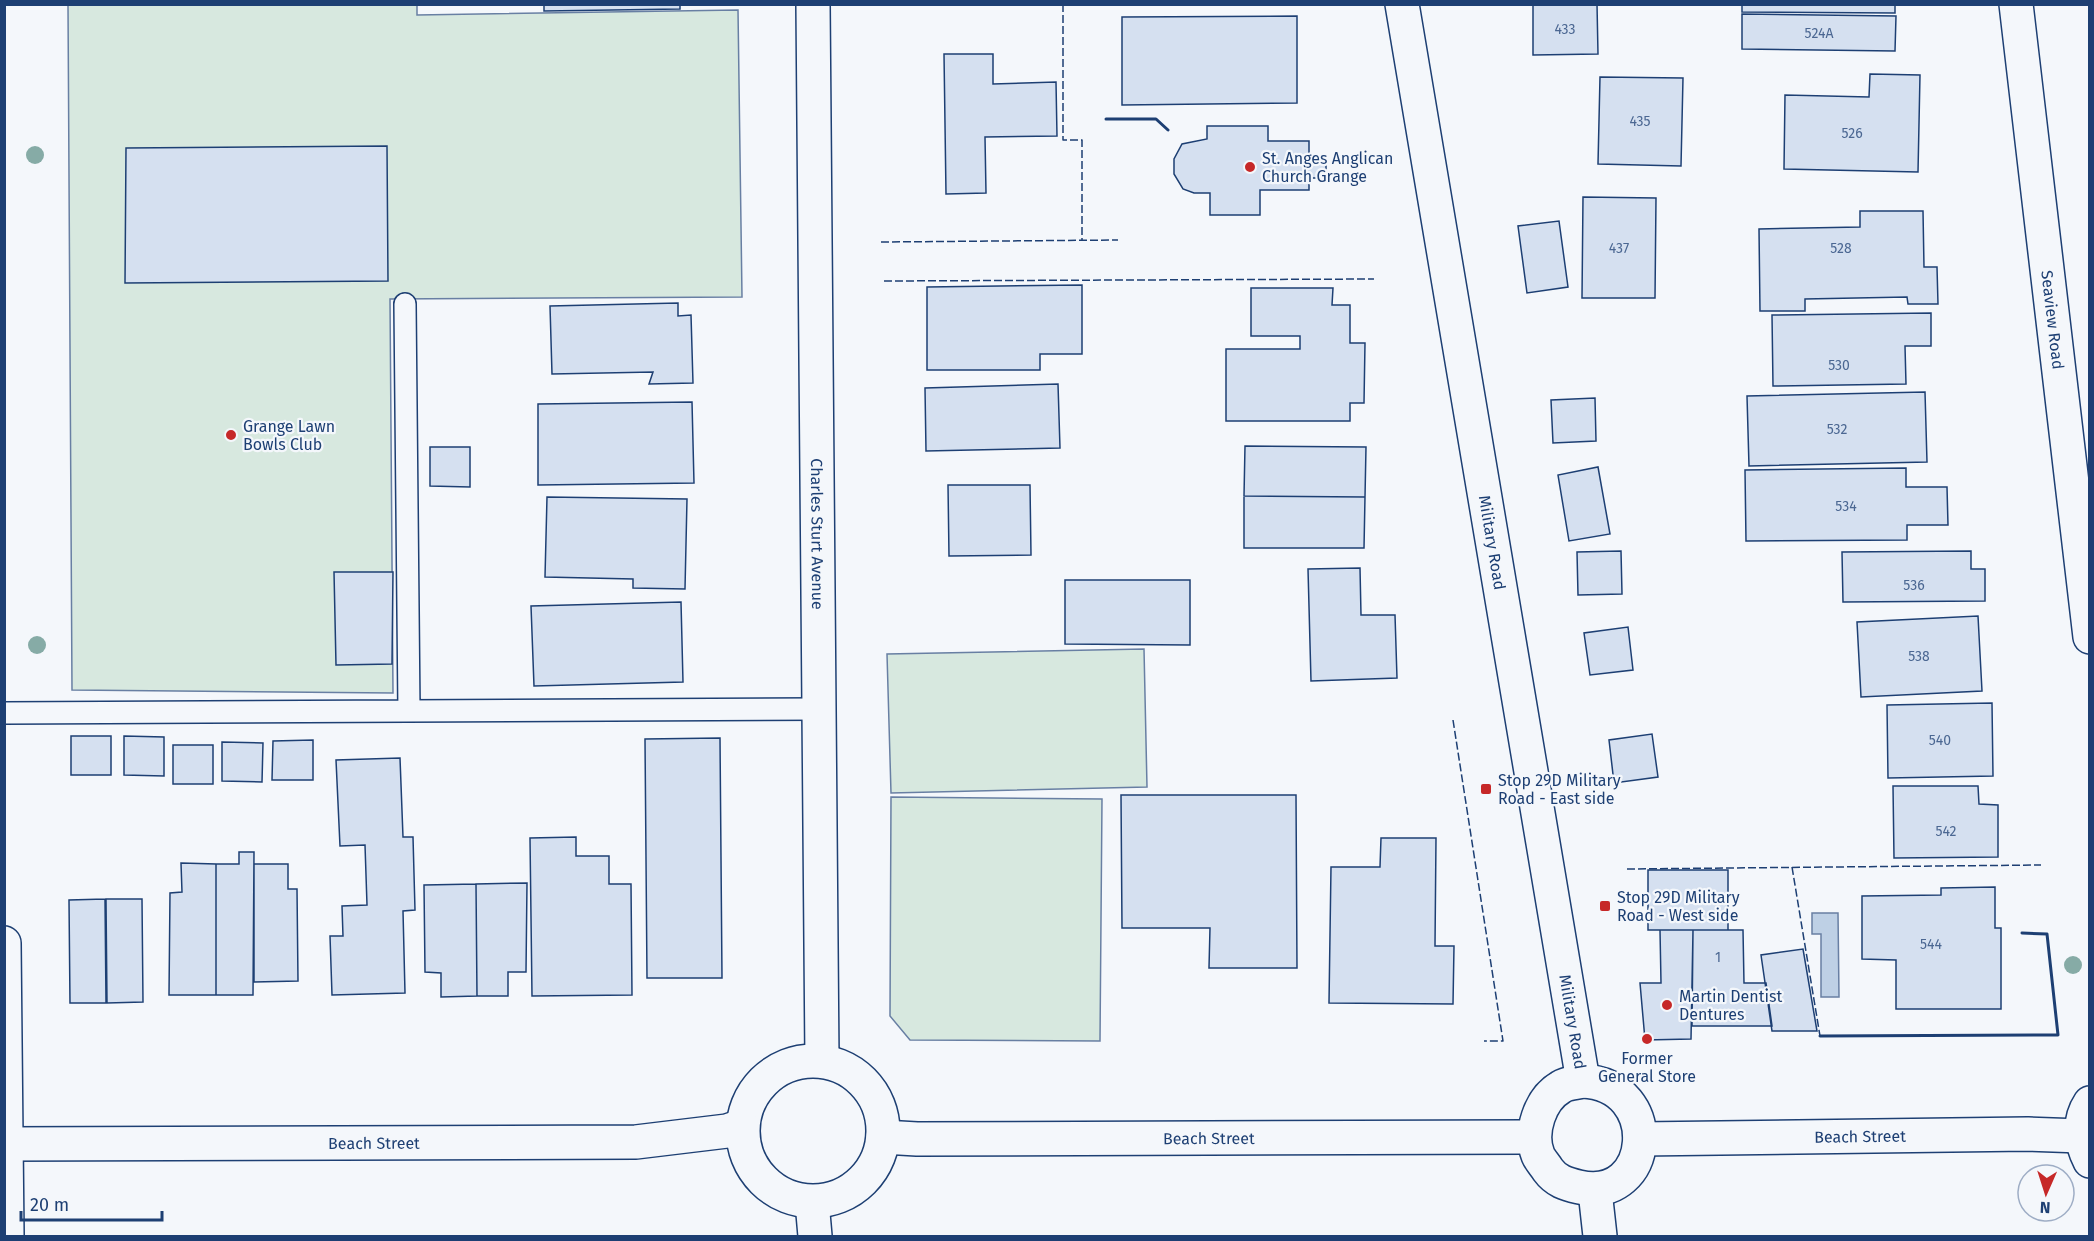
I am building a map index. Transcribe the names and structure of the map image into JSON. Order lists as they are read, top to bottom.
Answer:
{
  "streets": {
    "street": [
      "Seaview Road",
      "Charles Sturt Avenue",
      "Military Road",
      "Beach Street"
    ]
  },
  "crossings": [
    ["Charles Sturt Avenue", "Beach Street"],
    ["Military Road", "Beach Street"]
  ],
  "places": {
    "other": [
      "St. Anges Anglican Church Grange",
      "Grange Lawn Bowls Club",
      "Martin Dentist Dentures",
      "Former General Store"
    ],
    "transit": ["Stop 29D Military Road - East side", "Stop 29D Military Road - West side"]
  },
  "house_numbers": [
    "433",
    "524A",
    "435",
    "526",
    "437",
    "528",
    "530",
    "532",
    "534",
    "536",
    "538",
    "540",
    "542",
    "544",
    "1"
  ],
  "scale_bar": "20 m",
  "north": "bottom"
}
